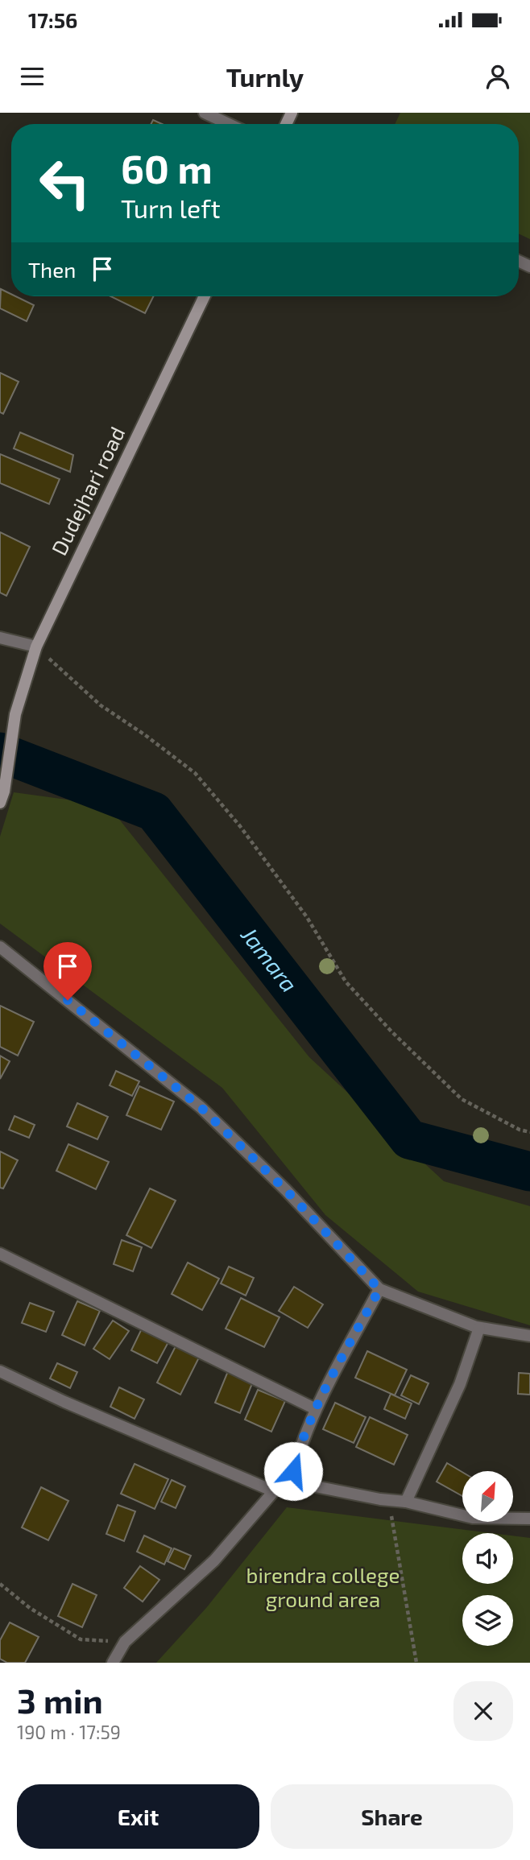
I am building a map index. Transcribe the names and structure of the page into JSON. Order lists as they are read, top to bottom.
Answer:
{
  "streets": {
    "street": ["Dudejhari road"]
  },
  "water": ["Jamara"],
  "parks": ["birendra college ground area"],
  "north": "top right",
  "page": {
    "status": "17:56",
    "header": "Turnly",
    "turn": ["60 m", "Turn left"],
    "then": "Then",
    "heading": ["3 min", "190 m · 17:59"],
    "buttons": ["Exit", "Share"]
  }
}
